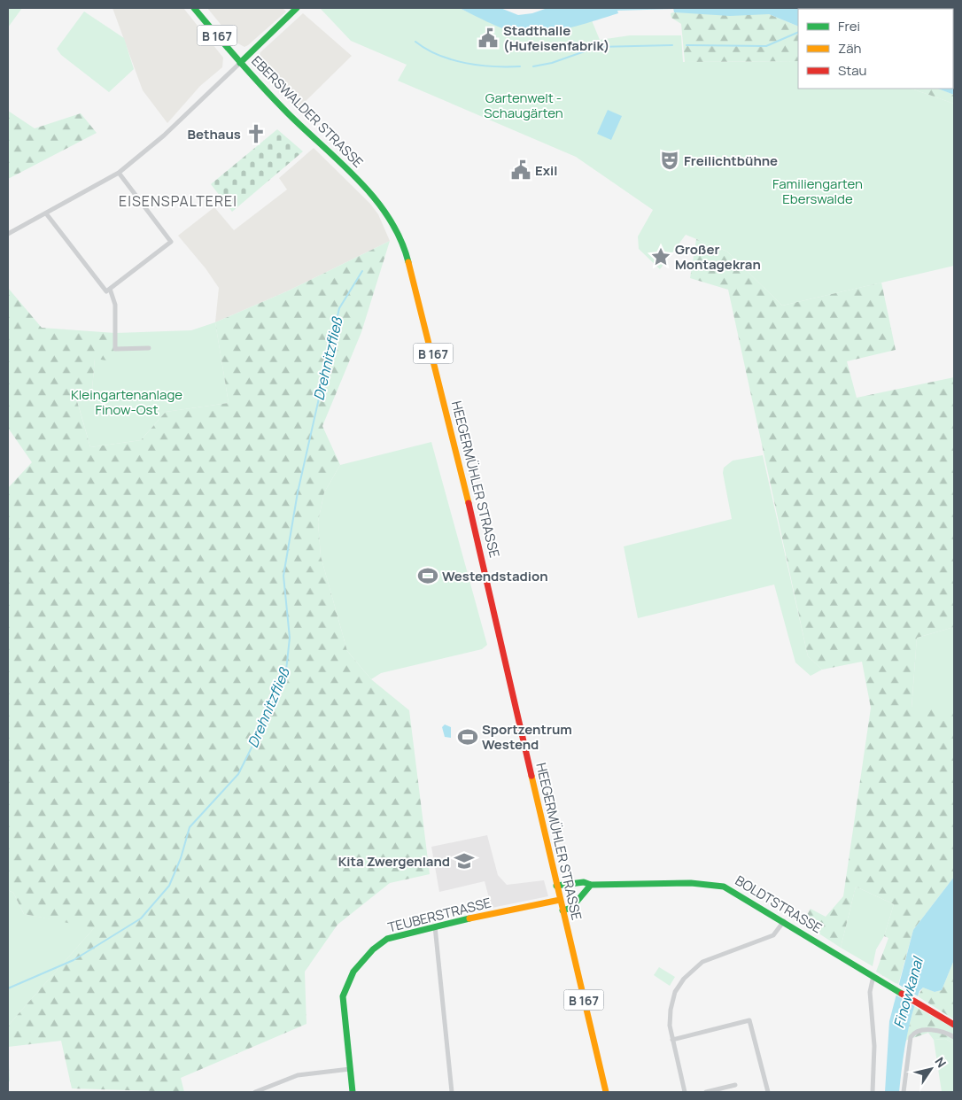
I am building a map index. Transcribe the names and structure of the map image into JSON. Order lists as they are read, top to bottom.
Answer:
{
  "streets": {
    "main road": [
      "B 167",
      "EBERSWALDER STRASSE",
      "HEEGERMÜHLER STRASSE",
      "BOLDTSTRASSE",
      "TEUBERSTRASSE"
    ]
  },
  "crossings": [
    ["EBERSWALDER STRASSE", "HEEGERMÜHLER STRASSE"],
    ["HEEGERMÜHLER STRASSE", "BOLDTSTRASSE"],
    ["HEEGERMÜHLER STRASSE", "TEUBERSTRASSE"]
  ],
  "districts": ["EISENSPALTEREI"],
  "water": ["Drehnitzfließ", "Finowkanal"],
  "parks": ["Gartenwelt - Schaugärten", "Familiengarten Eberswalde", "Kleingartenanlage Finow-Ost"],
  "places": {
    "public building": ["Stadthalle (Hufeisenfabrik)", "Exil"],
    "church": ["Bethaus"],
    "theatre": ["Freilichtbühne"],
    "place": ["Großer Montagekran"],
    "sports": ["Westendstadion", "Sportzentrum Westend"],
    "school or university": ["Kita Zwergenland"]
  },
  "legend": ["Frei", "Zäh", "Stau"],
  "north": "top right"
}
